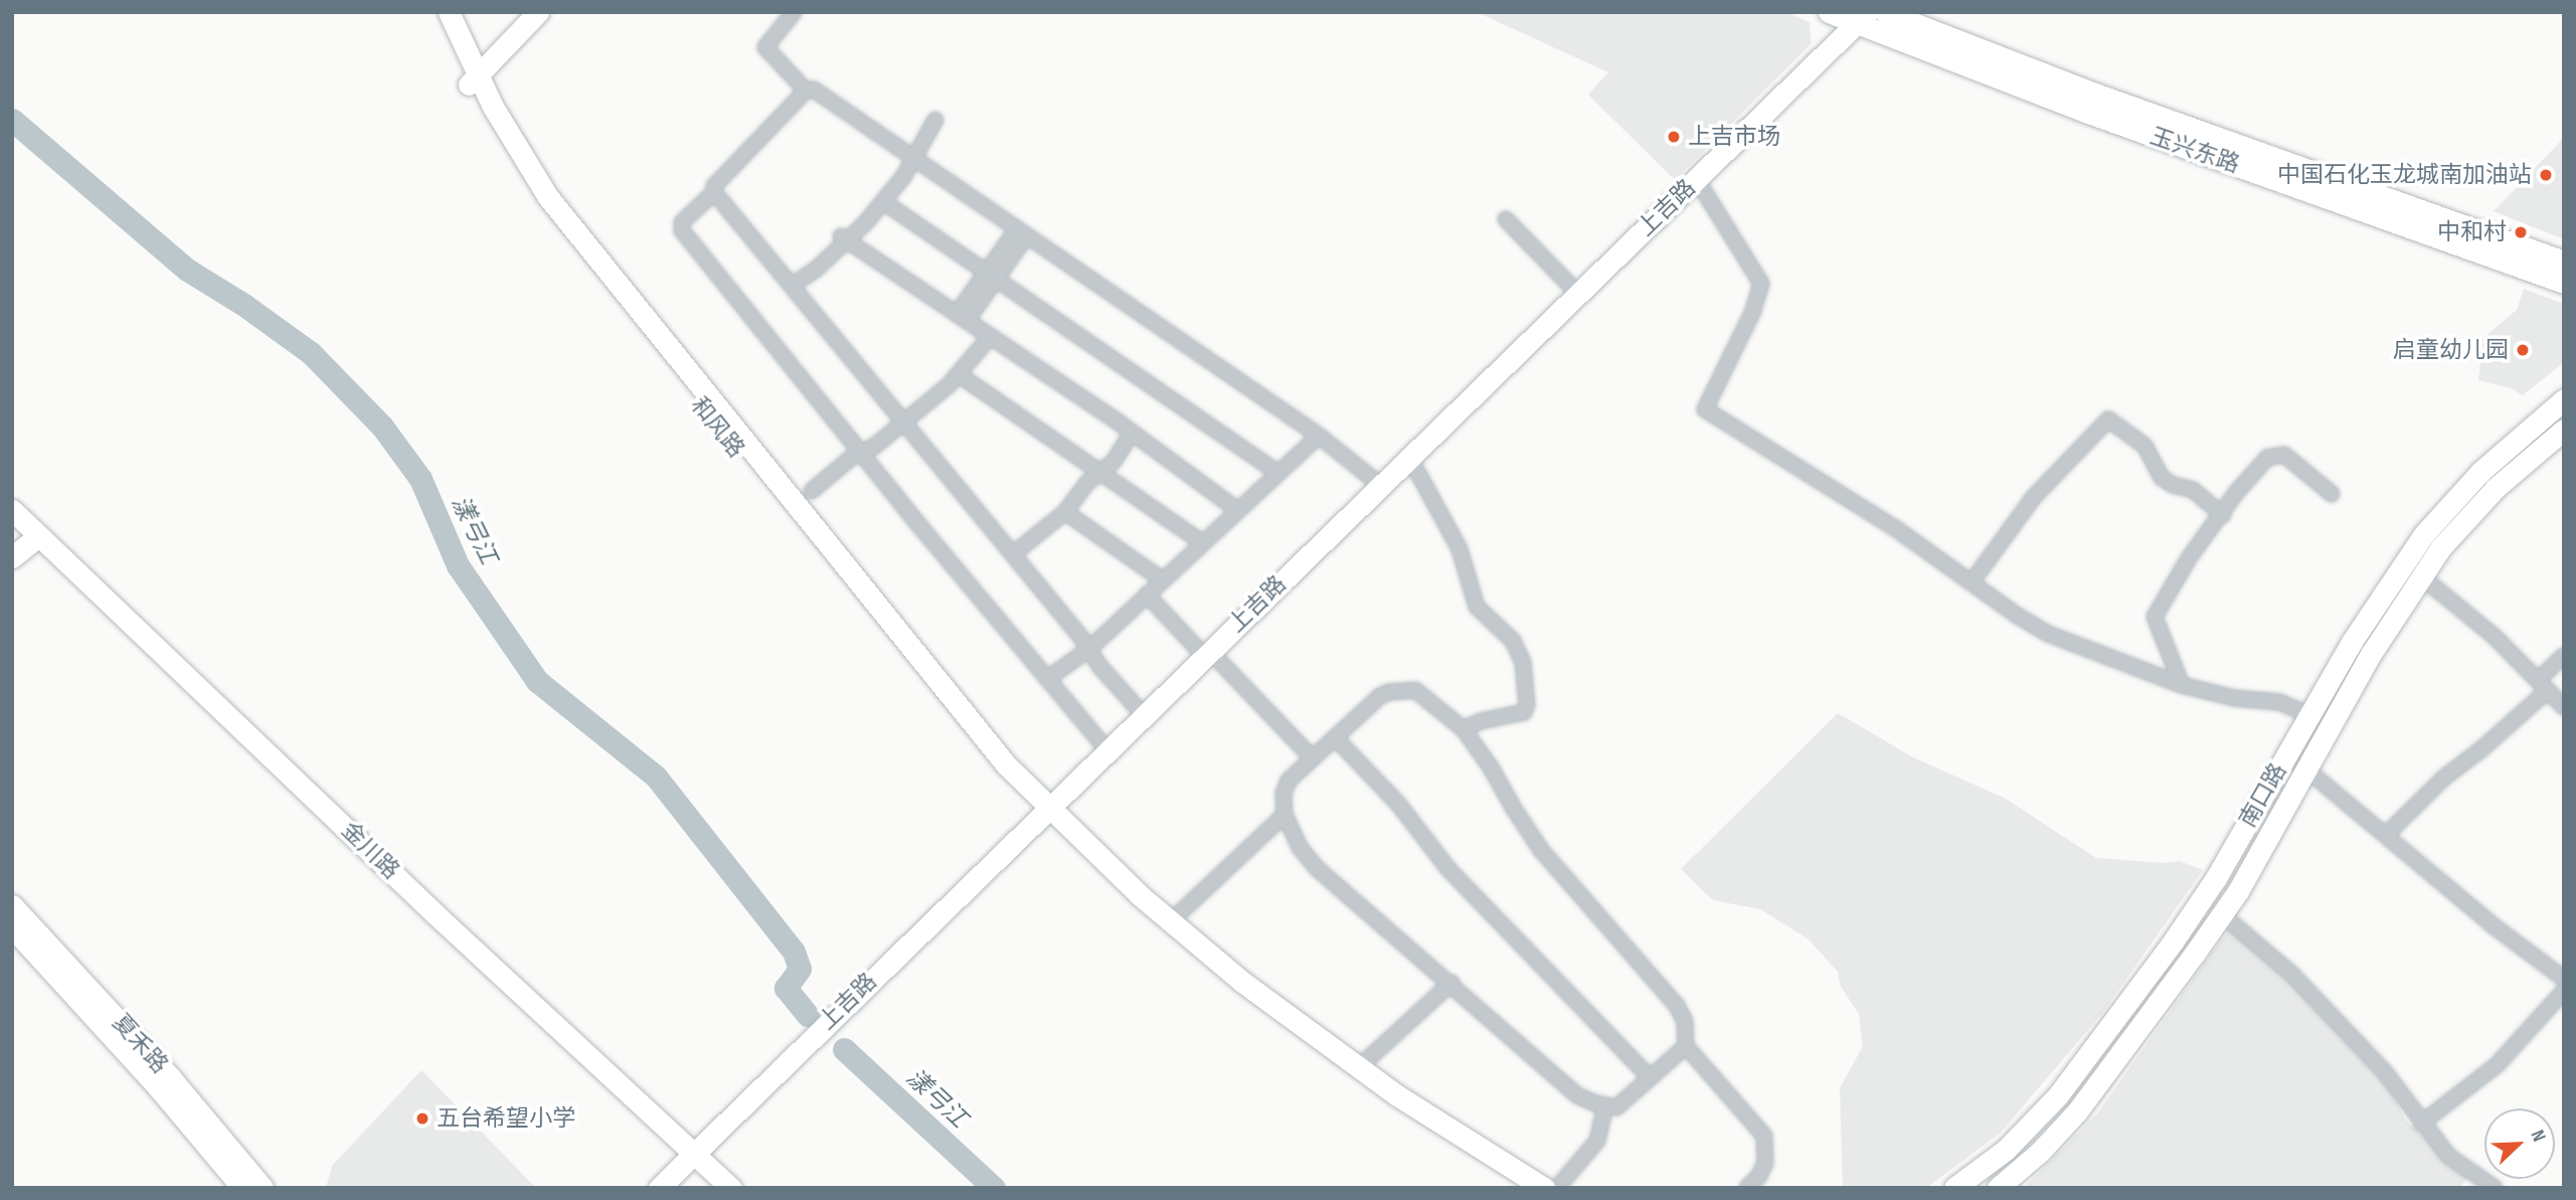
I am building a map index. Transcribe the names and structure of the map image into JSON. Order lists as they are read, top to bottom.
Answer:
{
  "streets": {
    "main road": [
      "玉兴东路",
      "上吉路",
      "和风路",
      "南口路",
      "金川路",
      "夏禾路"
    ]
  },
  "crossings": [
    ["玉兴东路", "上吉路"],
    ["上吉路", "和风路"],
    ["上吉路", "金川路"]
  ],
  "water": ["漾弓江"],
  "places": [
    "上吉市场",
    "中国石化玉龙城南加油站",
    "中和村",
    "启童幼儿园",
    "五台希望小学"
  ],
  "north": "top right"
}
